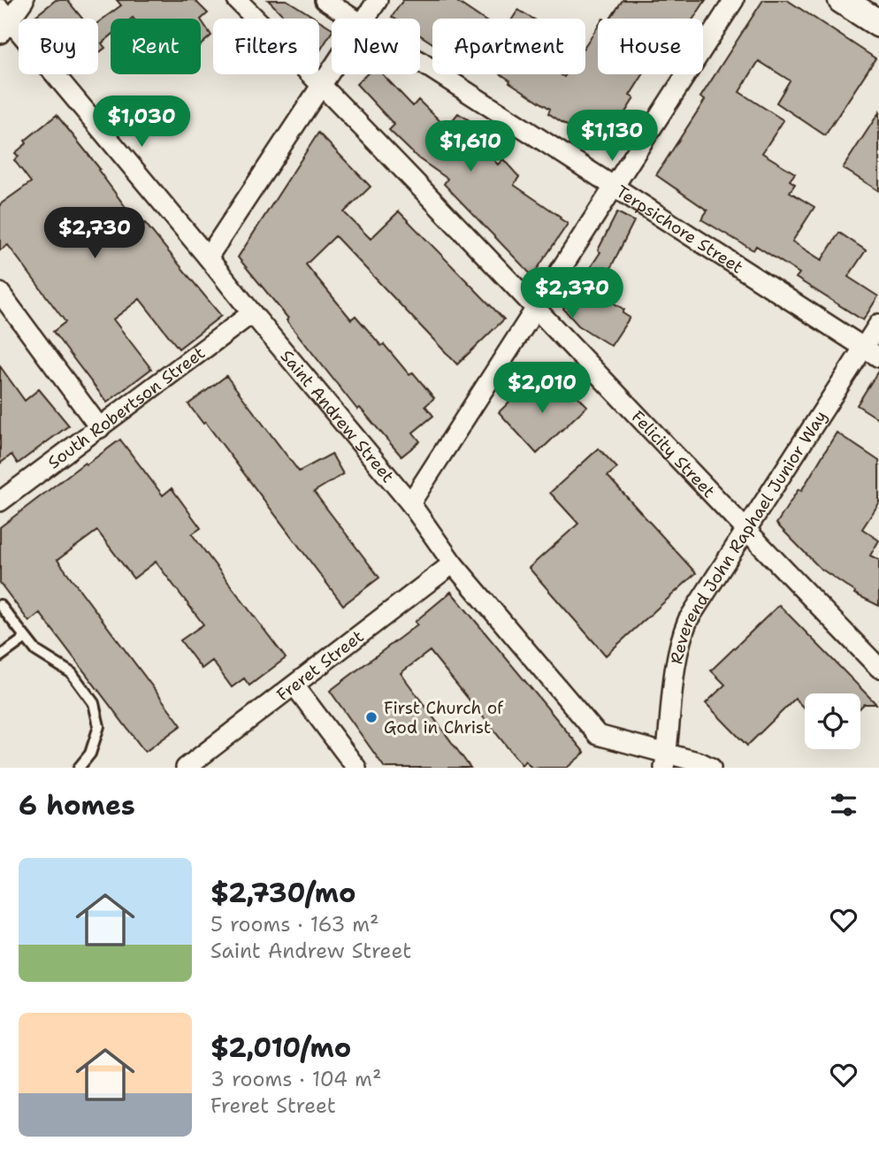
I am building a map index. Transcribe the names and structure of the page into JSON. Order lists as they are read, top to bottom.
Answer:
{
  "streets": {
    "street": [
      "Terpsichore Street",
      "South Robertson Street",
      "Saint Andrew Street",
      "Felicity Street",
      "Reverend John Raphael Junior Way",
      "Freret Street"
    ]
  },
  "crossings": [
    ["Terpsichore Street", "Reverend John Raphael Junior Way"],
    ["South Robertson Street", "Saint Andrew Street"],
    ["Saint Andrew Street", "Reverend John Raphael Junior Way"],
    ["Saint Andrew Street", "Freret Street"],
    ["Felicity Street", "Reverend John Raphael Junior Way"]
  ],
  "places": ["First Church of God in Christ"],
  "page": {
    "chip": [
      "Buy",
      "Rent",
      "Filters",
      "New",
      "Apartment",
      "House"
    ],
    "price": [
      "$1,030",
      "$1,130",
      "$1,610",
      "$2,730",
      "$2,370",
      "$2,010"
    ],
    "heading": "6 homes",
    "list": [
      {
        "name": "$2,730/mo",
        "note": "5 rooms · 163 m² · Saint Andrew Street"
      },
      {
        "name": "$2,010/mo",
        "note": "3 rooms · 104 m² · Freret Street"
      }
    ]
  }
}
